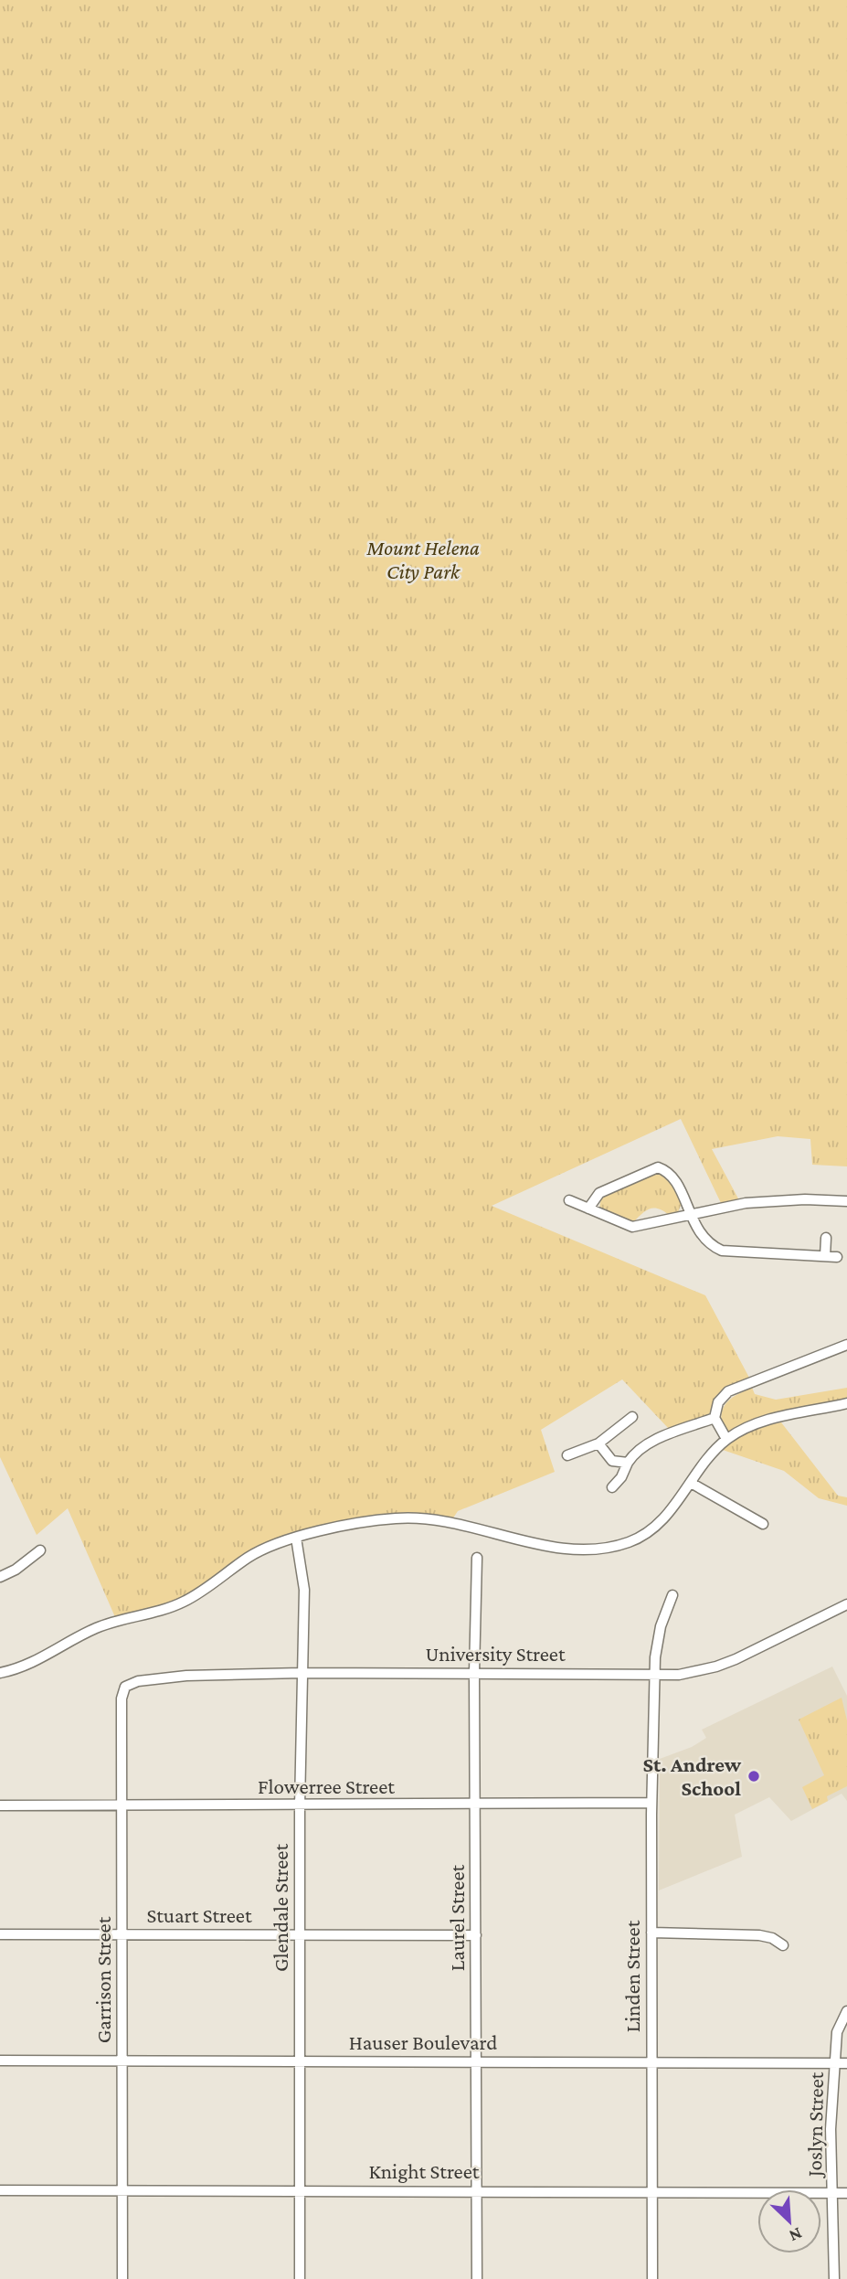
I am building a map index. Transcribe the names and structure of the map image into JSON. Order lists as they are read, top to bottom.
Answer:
{
  "streets": {
    "street": [
      "University Street",
      "Flowerree Street",
      "Glendale Street",
      "Stuart Street",
      "Laurel Street",
      "Linden Street",
      "Garrison Street",
      "Hauser Boulevard",
      "Joslyn Street",
      "Knight Street"
    ]
  },
  "crossings": [
    ["University Street", "Glendale Street"],
    ["University Street", "Laurel Street"],
    ["University Street", "Linden Street"],
    ["University Street", "Garrison Street"],
    ["Flowerree Street", "Glendale Street"],
    ["Flowerree Street", "Laurel Street"],
    ["Flowerree Street", "Linden Street"],
    ["Flowerree Street", "Garrison Street"],
    ["Glendale Street", "Stuart Street"],
    ["Glendale Street", "Hauser Boulevard"],
    ["Glendale Street", "Knight Street"],
    ["Stuart Street", "Laurel Street"],
    ["Stuart Street", "Garrison Street"],
    ["Laurel Street", "Hauser Boulevard"],
    ["Laurel Street", "Knight Street"],
    ["Linden Street", "Hauser Boulevard"],
    ["Linden Street", "Knight Street"],
    ["Garrison Street", "Hauser Boulevard"],
    ["Garrison Street", "Knight Street"],
    ["Hauser Boulevard", "Joslyn Street"],
    ["Joslyn Street", "Knight Street"]
  ],
  "parks": ["Mount Helena City Park"],
  "places": ["St. Andrew School"],
  "north": "bottom right"
}
